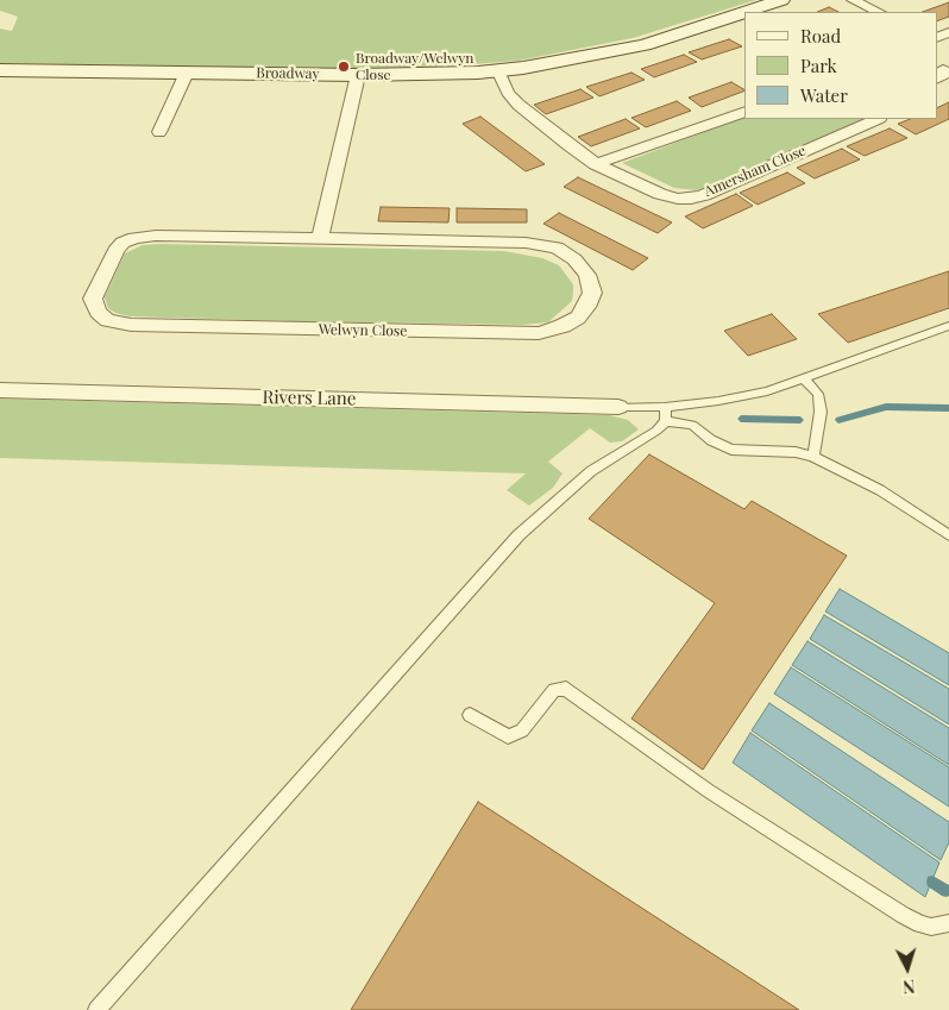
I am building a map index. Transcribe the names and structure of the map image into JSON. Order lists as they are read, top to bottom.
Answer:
{
  "streets": {
    "street": [
      "Broadway",
      "Amersham Close",
      "Welwyn Close",
      "Rivers Lane"
    ]
  },
  "crossings": [
    ["Broadway", "Amersham Close"]
  ],
  "places": ["Broadway/Welwyn Close"],
  "legend": ["Road", "Park", "Water"],
  "north": "bottom"
}
